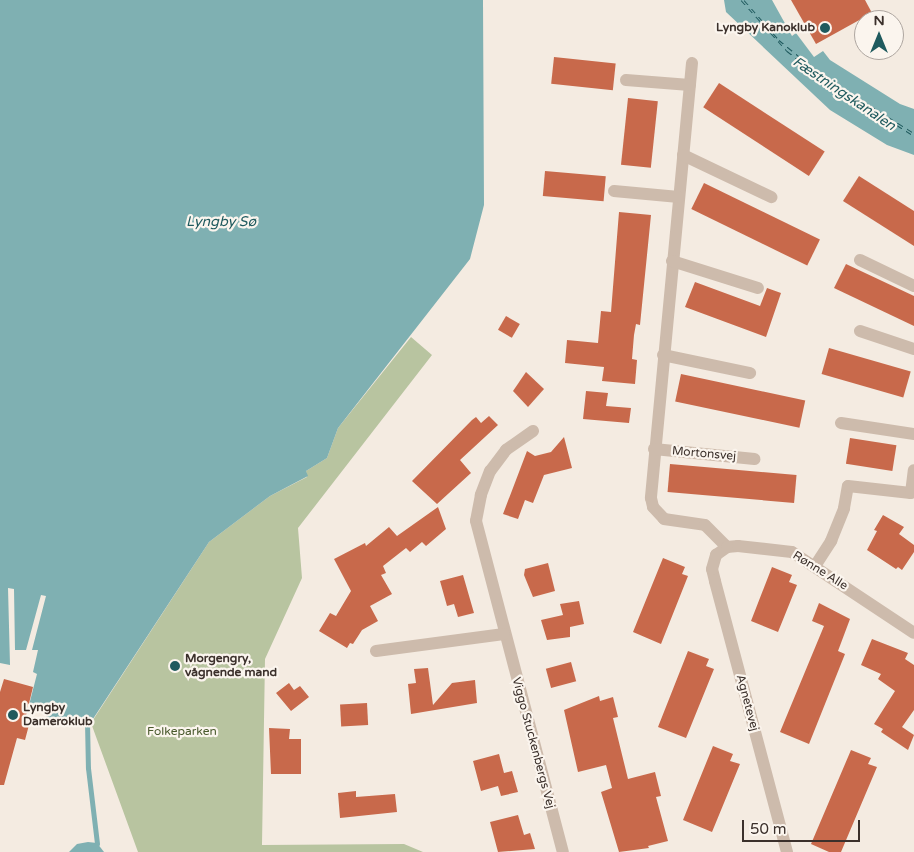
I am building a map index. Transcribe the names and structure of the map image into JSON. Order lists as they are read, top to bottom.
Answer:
{
  "streets": {
    "street": [
      "Mortonsvej",
      "Rønne Alle",
      "Agnetevej",
      "Viggo Stuckenbergs Vej"
    ]
  },
  "crossings": [
    ["Mortonsvej", "Rønne Alle"],
    ["Mortonsvej", "Agnetevej"],
    ["Rønne Alle", "Agnetevej"]
  ],
  "water": ["Fæstningskanalen", "Lyngby Sø"],
  "parks": ["Folkeparken"],
  "places": ["Lyngby Kanoklub", "Morgengry, vågnende mand", "Lyngby Dameroklub"],
  "scale_bar": "50 m",
  "north": "top"
}
